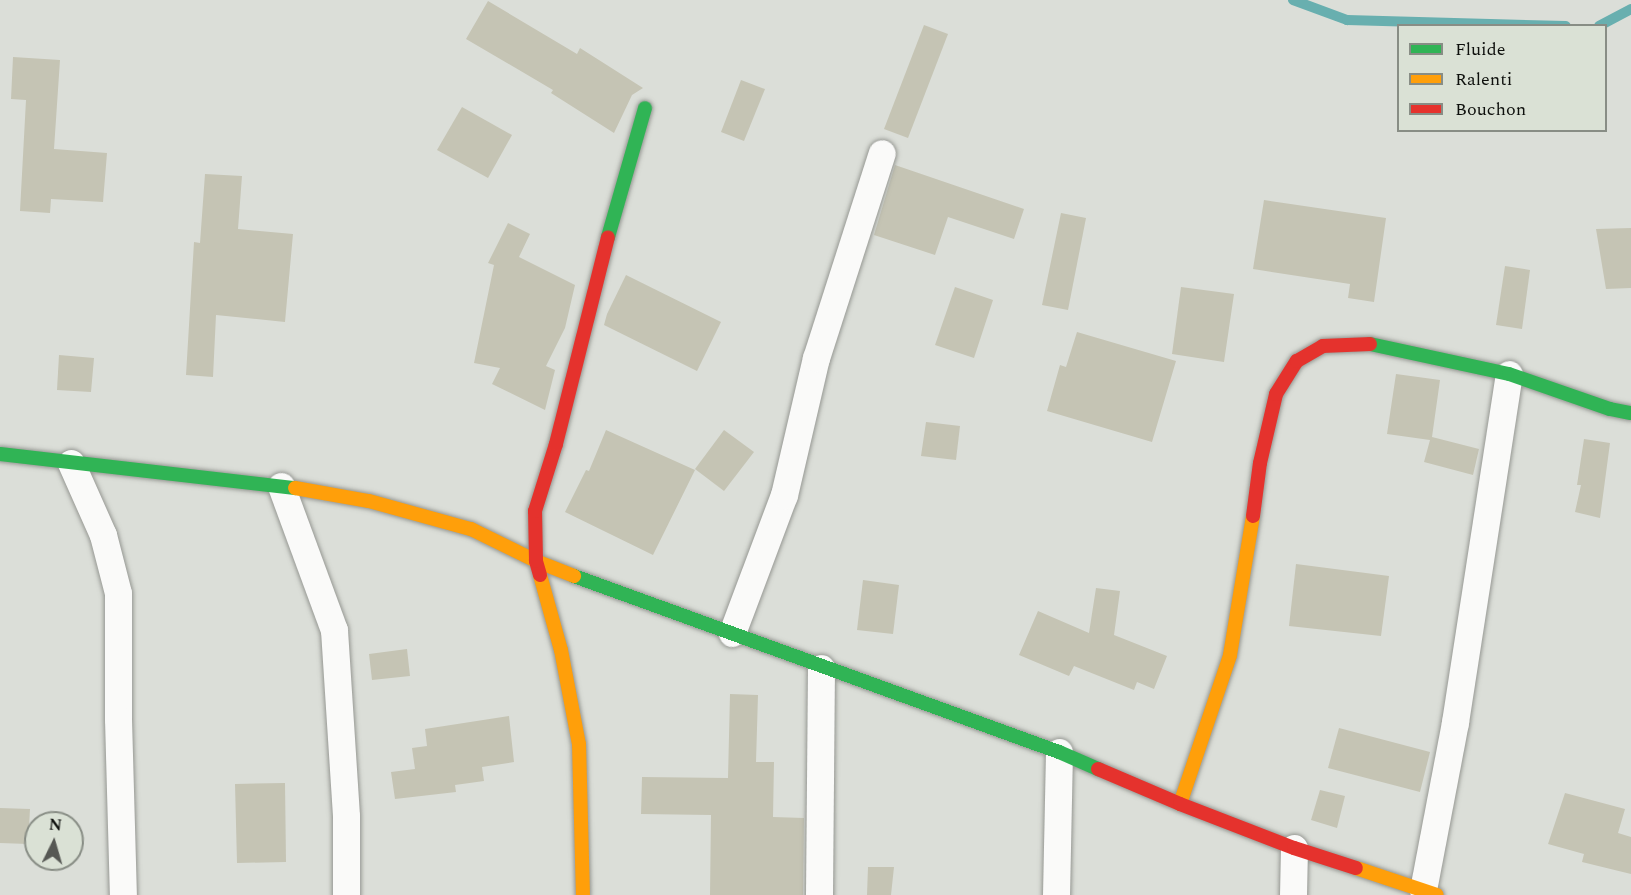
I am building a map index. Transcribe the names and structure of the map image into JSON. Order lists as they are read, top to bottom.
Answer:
{
  "legend": ["Fluide", "Ralenti", "Bouchon"],
  "north": "top"
}
